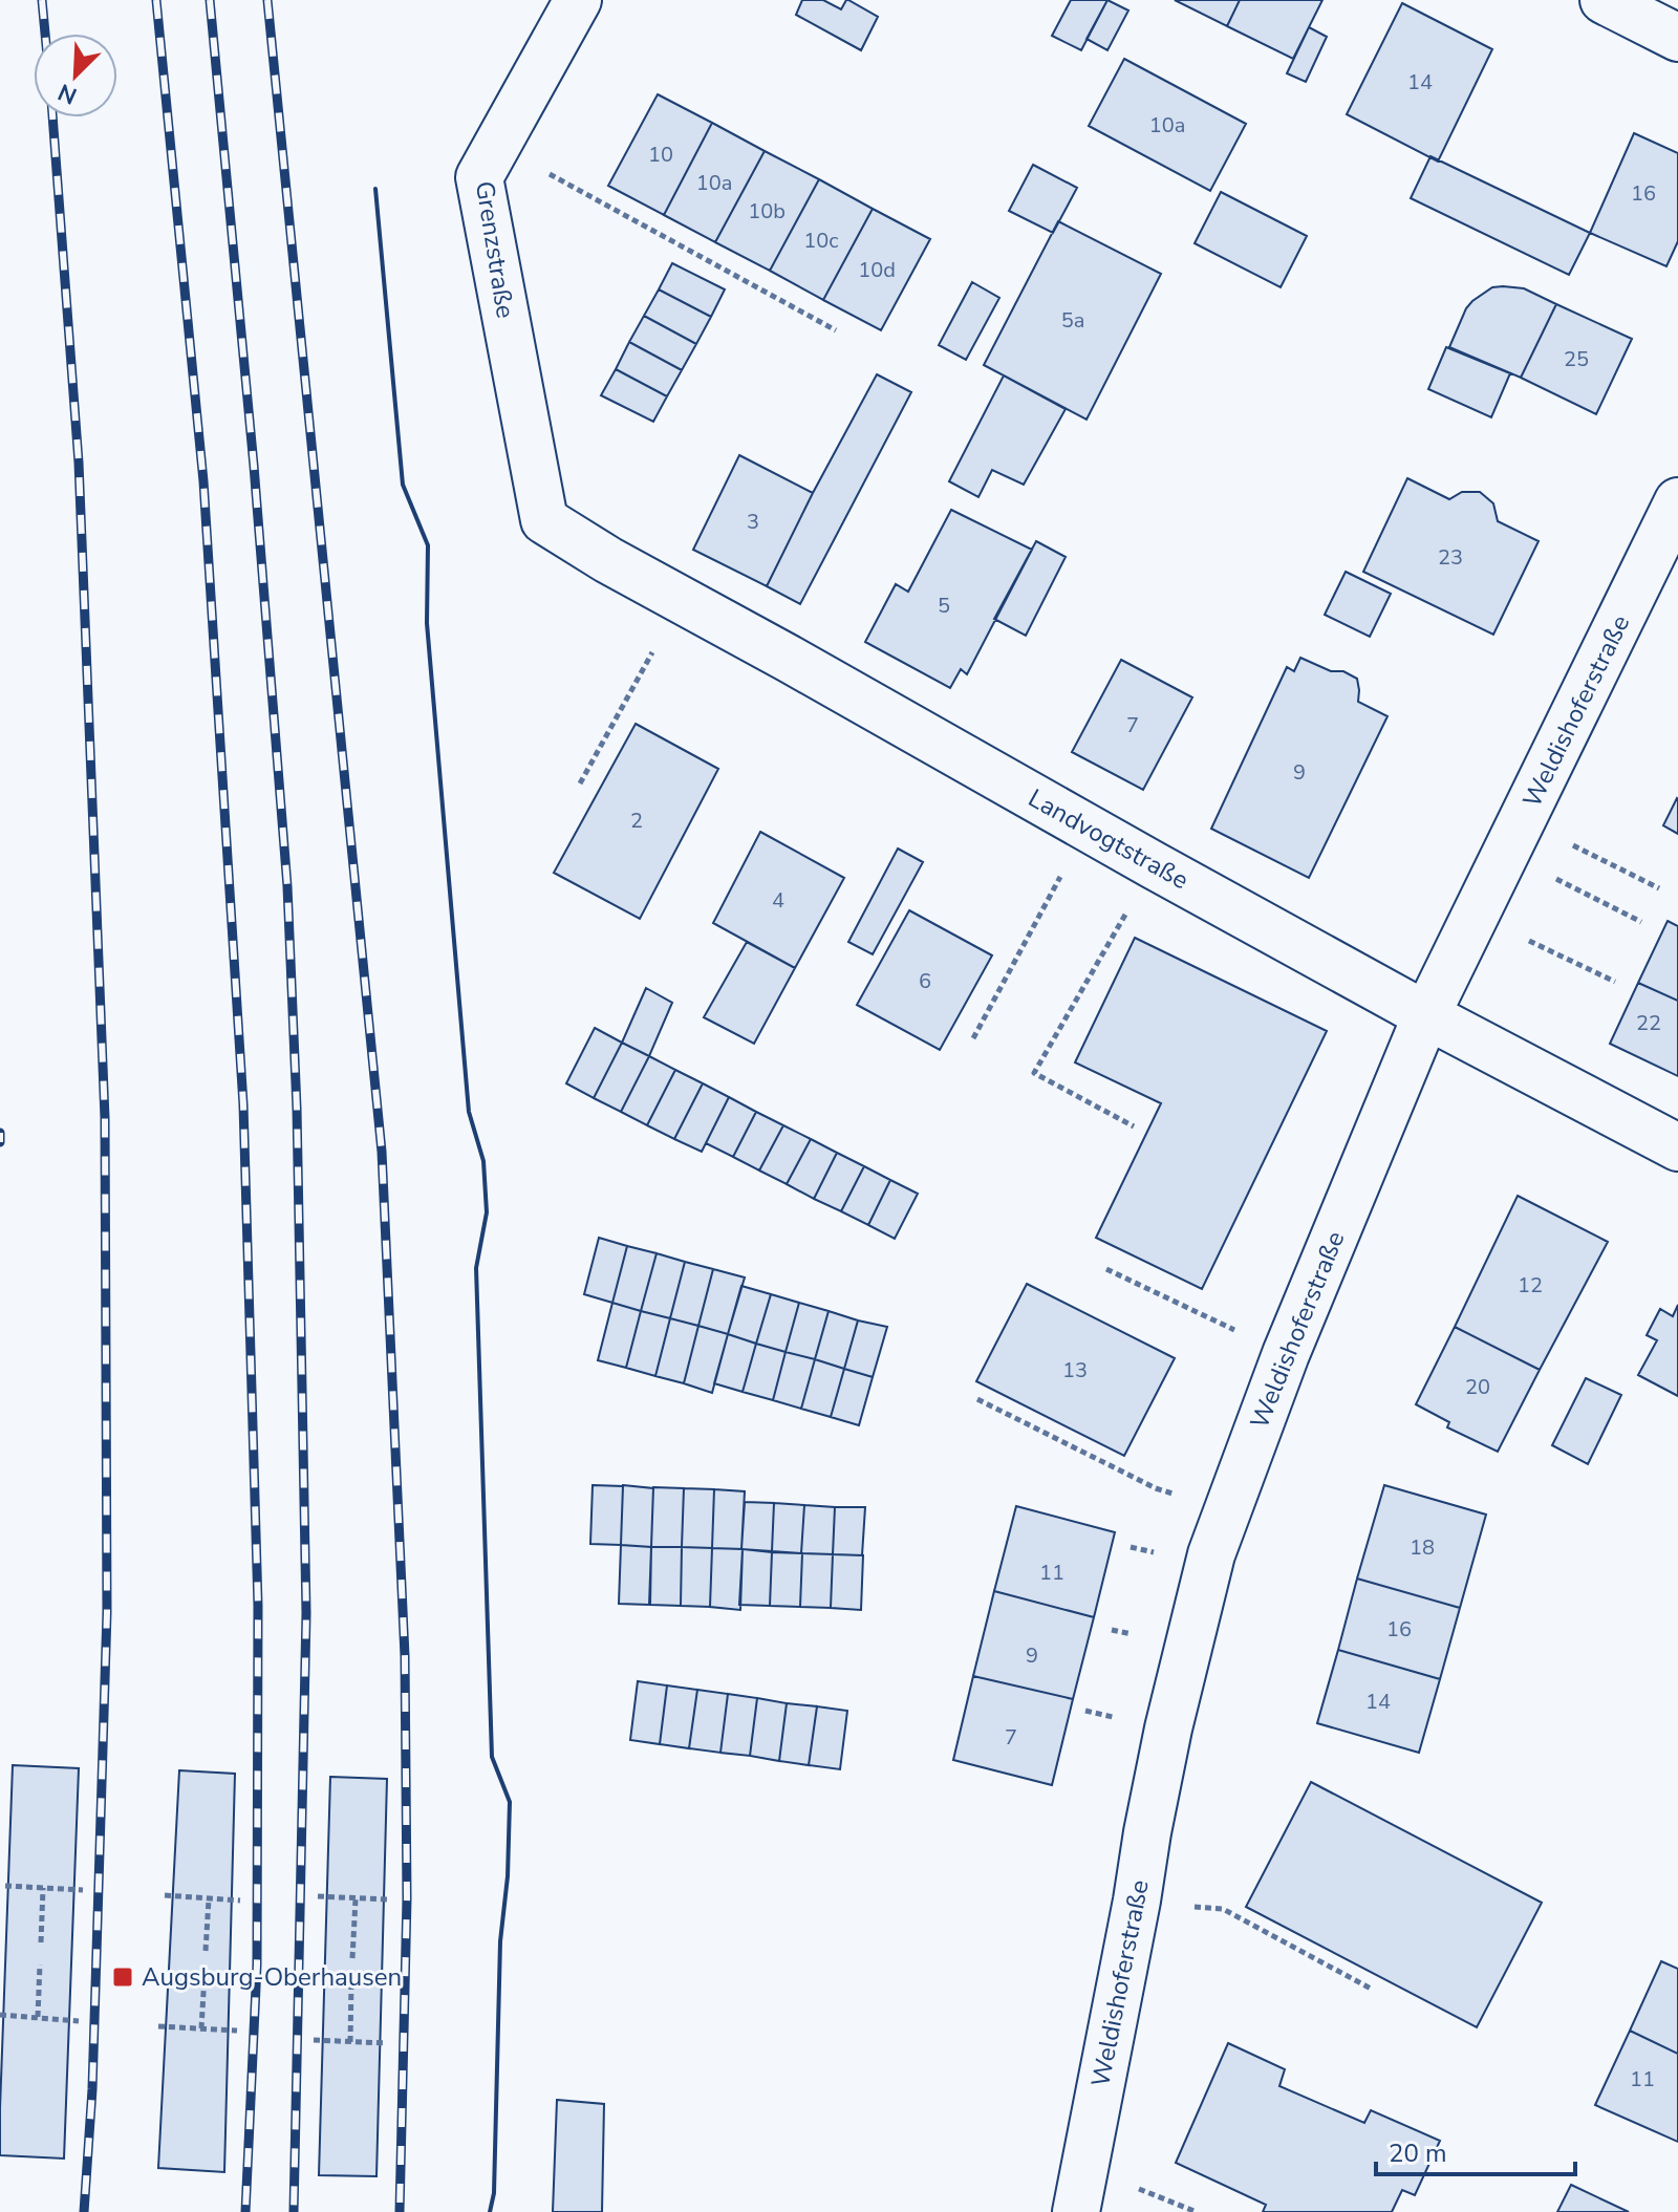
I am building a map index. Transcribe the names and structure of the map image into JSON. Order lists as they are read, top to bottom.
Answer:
{
  "streets": {
    "street": ["Grenzstraße", "Weldishoferstraße", "Landvogtstraße"]
  },
  "crossings": [
    ["Grenzstraße", "Landvogtstraße"],
    ["Weldishoferstraße", "Landvogtstraße"]
  ],
  "places": {
    "transit": ["Augsburg-Oberhausen"]
  },
  "house_numbers": [
    "14",
    "10a",
    "10",
    "10a",
    "16",
    "10b",
    "10c",
    "10d",
    "5a",
    "25",
    "3",
    "23",
    "5",
    "7",
    "9",
    "2",
    "4",
    "6",
    "22",
    "12",
    "13",
    "20",
    "18",
    "11",
    "16",
    "9",
    "14",
    "7",
    "11"
  ],
  "scale_bar": "20 m",
  "north": "bottom left"
}
